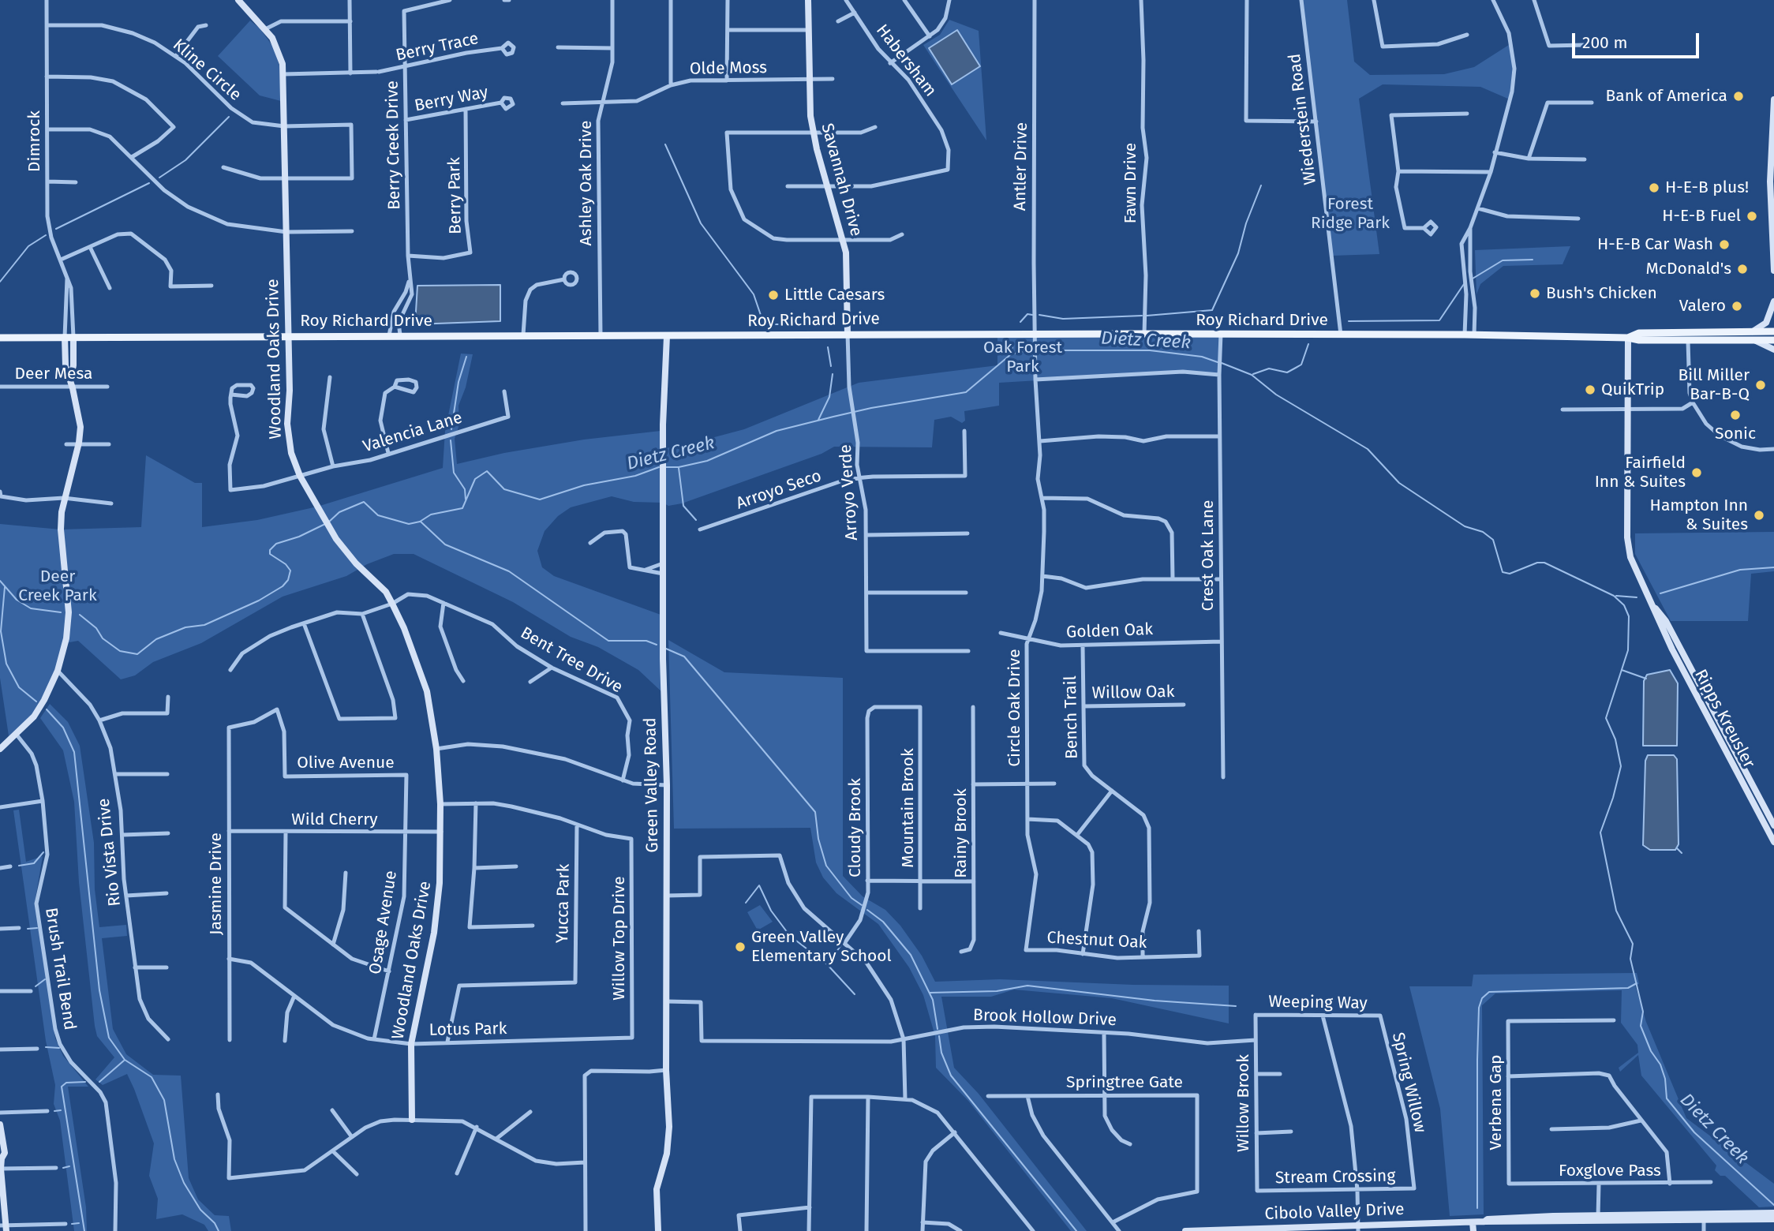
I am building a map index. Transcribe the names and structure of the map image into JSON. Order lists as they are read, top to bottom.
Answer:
{
  "streets": {
    "main road": ["Roy Richard Drive"],
    "street": [
      "Berry Trace",
      "Habersham",
      "Olde Moss",
      "Kline Circle",
      "Berry Way",
      "Wiederstein Road",
      "Dimrock",
      "Berry Creek Drive",
      "Antler Drive",
      "Savannah Drive",
      "Ashley Oak Drive",
      "Fawn Drive",
      "Berry Park",
      "Woodland Oaks Drive",
      "Deer Mesa",
      "Valencia Lane",
      "Arroyo Seco",
      "Arroyo Verde",
      "Crest Oak Lane",
      "Golden Oak",
      "Bent Tree Drive",
      "Willow Oak",
      "Circle Oak Drive",
      "Bench Trail",
      "Ripps Kreusler",
      "Olive Avenue",
      "Green Valley Road",
      "Mountain Brook",
      "Wild Cherry",
      "Cloudy Brook",
      "Rainy Brook",
      "Rio Vista Drive",
      "Jasmine Drive",
      "Yucca Park",
      "Osage Avenue",
      "Willow Top Drive",
      "Chestnut Oak",
      "Brush Trail Bend",
      "Weeping Way",
      "Brook Hollow Drive",
      "Lotus Park",
      "Springtree Gate",
      "Spring Willow",
      "Verbena Gap",
      "Willow Brook",
      "Foxglove Pass",
      "Stream Crossing",
      "Cibolo Valley Drive"
    ]
  },
  "crossings": [
    ["Berry Trace", "Berry Creek Drive"],
    ["Berry Trace", "Woodland Oaks Drive"],
    ["Habersham", "Savannah Drive"],
    ["Olde Moss", "Savannah Drive"],
    ["Olde Moss", "Ashley Oak Drive"],
    ["Kline Circle", "Dimrock"],
    ["Kline Circle", "Woodland Oaks Drive"],
    ["Berry Way", "Berry Creek Drive"],
    ["Berry Way", "Berry Park"],
    ["Wiederstein Road", "Roy Richard Drive"],
    ["Dimrock", "Roy Richard Drive"],
    ["Berry Creek Drive", "Berry Park"],
    ["Berry Creek Drive", "Roy Richard Drive"],
    ["Antler Drive", "Roy Richard Drive"],
    ["Antler Drive", "Circle Oak Drive"],
    ["Savannah Drive", "Roy Richard Drive"],
    ["Savannah Drive", "Arroyo Verde"],
    ["Ashley Oak Drive", "Roy Richard Drive"],
    ["Fawn Drive", "Roy Richard Drive"],
    ["Roy Richard Drive", "Woodland Oaks Drive"],
    ["Roy Richard Drive", "Arroyo Verde"],
    ["Roy Richard Drive", "Crest Oak Lane"],
    ["Roy Richard Drive", "Circle Oak Drive"],
    ["Roy Richard Drive", "Ripps Kreusler"],
    ["Roy Richard Drive", "Green Valley Road"],
    ["Woodland Oaks Drive", "Valencia Lane"],
    ["Woodland Oaks Drive", "Bent Tree Drive"],
    ["Woodland Oaks Drive", "Wild Cherry"],
    ["Woodland Oaks Drive", "Lotus Park"],
    ["Arroyo Seco", "Arroyo Verde"],
    ["Crest Oak Lane", "Golden Oak"],
    ["Golden Oak", "Circle Oak Drive"],
    ["Golden Oak", "Bench Trail"],
    ["Willow Oak", "Bench Trail"],
    ["Circle Oak Drive", "Chestnut Oak"],
    ["Bench Trail", "Chestnut Oak"],
    ["Olive Avenue", "Jasmine Drive"],
    ["Olive Avenue", "Osage Avenue"],
    ["Green Valley Road", "Brook Hollow Drive"],
    ["Mountain Brook", "Cloudy Brook"],
    ["Wild Cherry", "Jasmine Drive"],
    ["Wild Cherry", "Osage Avenue"],
    ["Jasmine Drive", "Lotus Park"],
    ["Yucca Park", "Willow Top Drive"],
    ["Yucca Park", "Lotus Park"],
    ["Osage Avenue", "Lotus Park"],
    ["Willow Top Drive", "Lotus Park"],
    ["Weeping Way", "Spring Willow"],
    ["Weeping Way", "Willow Brook"],
    ["Brook Hollow Drive", "Willow Brook"],
    ["Spring Willow", "Stream Crossing"],
    ["Verbena Gap", "Foxglove Pass"],
    ["Willow Brook", "Stream Crossing"]
  ],
  "water": ["Dietz Creek"],
  "parks": ["Forest Ridge Park", "Oak Forest Park", "Deer Creek Park"],
  "places": [
    "Bank of America",
    "H-E-B plus!",
    "H-E-B Fuel",
    "H-E-B Car Wash",
    "McDonald's",
    "Bush's Chicken",
    "Little Caesars",
    "Valero",
    "Bill Miller Bar-B-Q",
    "QuikTrip",
    "Sonic",
    "Fairfield Inn & Suites",
    "Hampton Inn & Suites",
    "Green Valley Elementary School"
  ],
  "scale_bar": "200 m"
}
